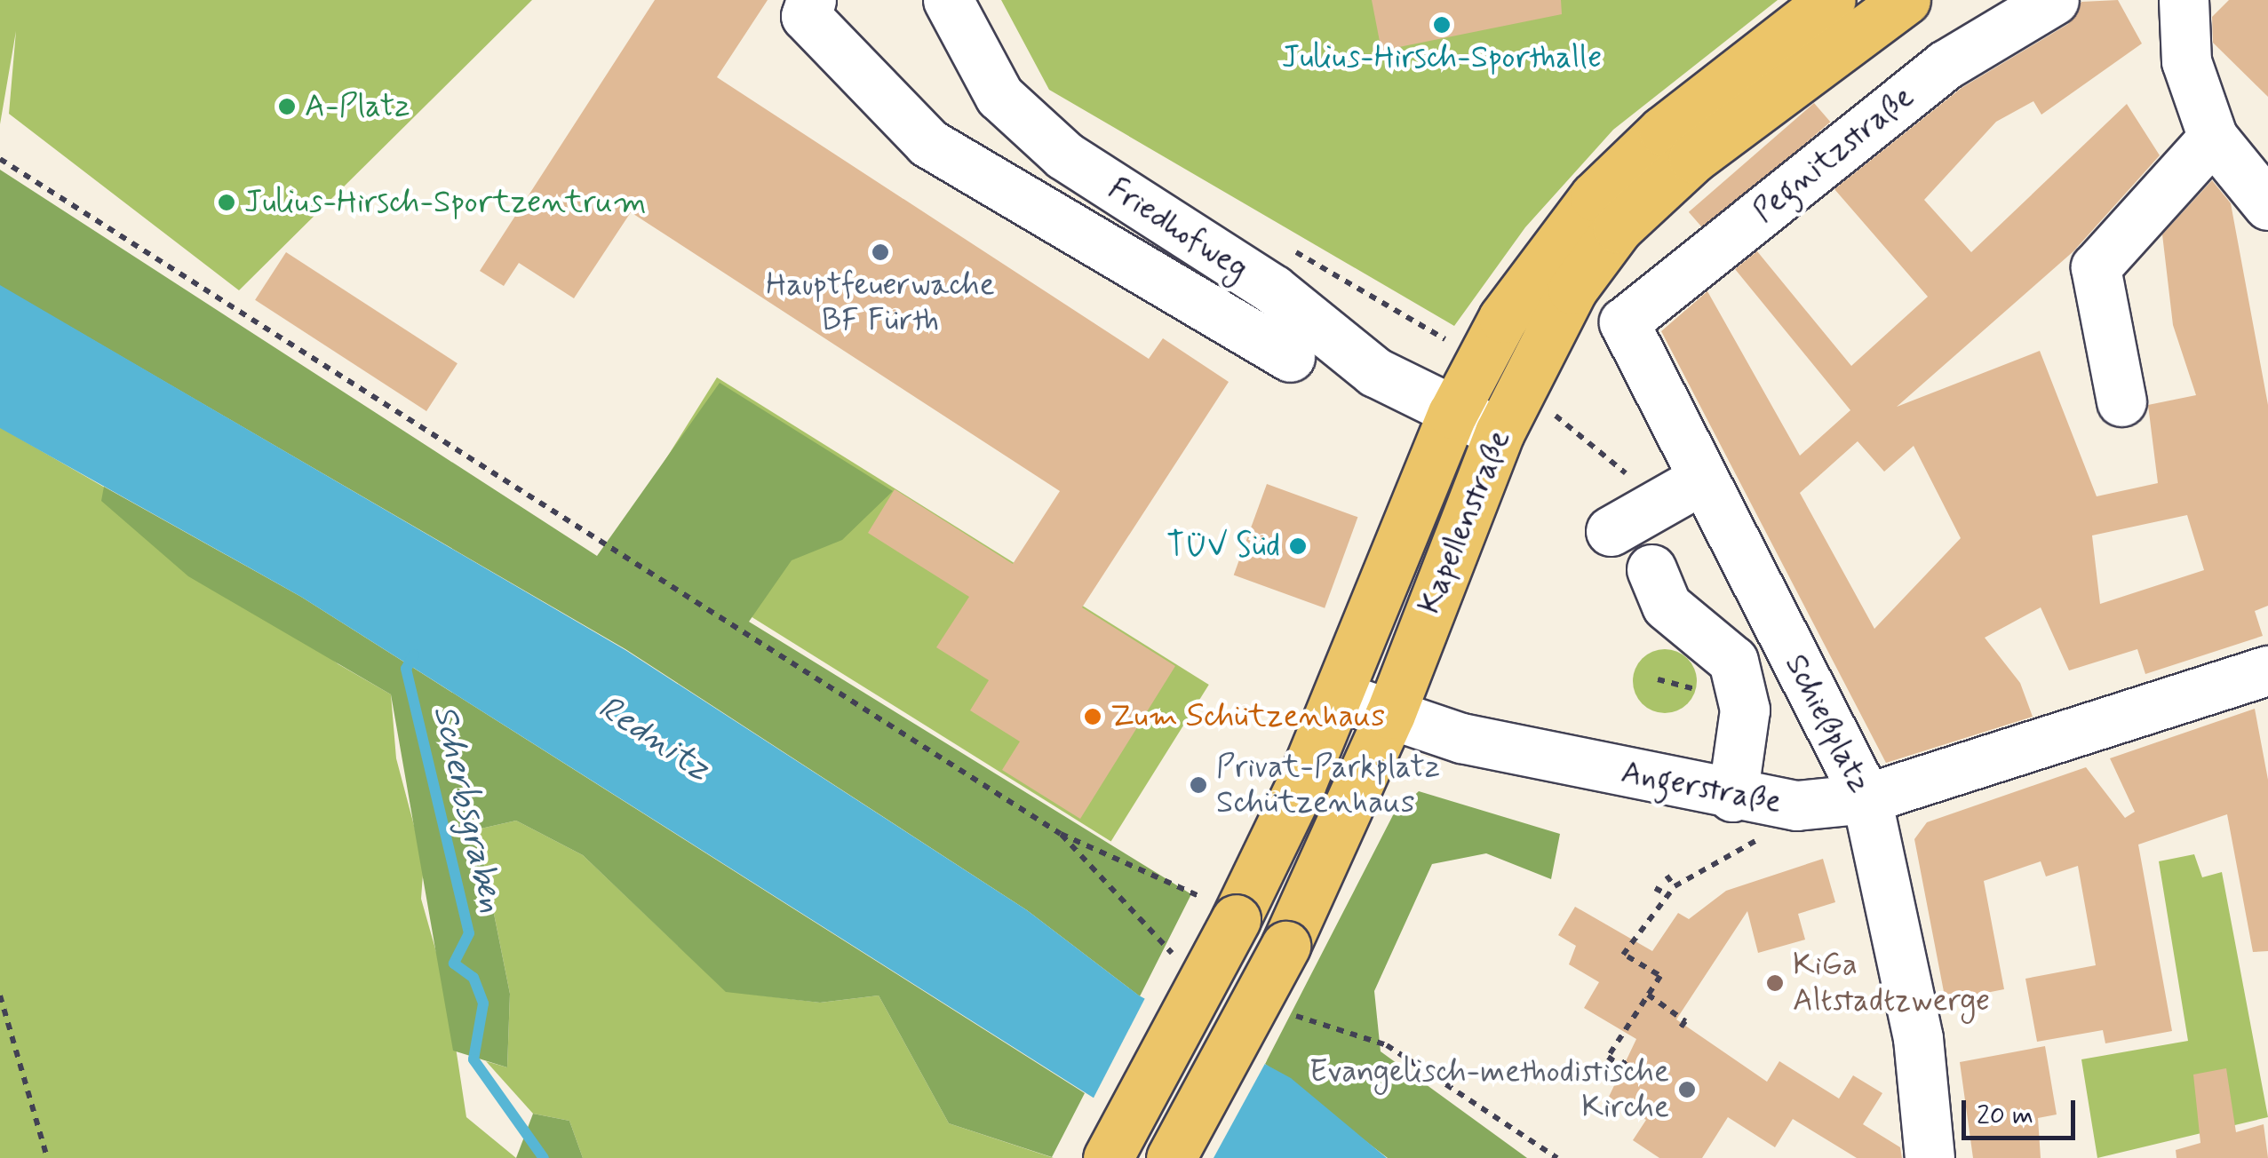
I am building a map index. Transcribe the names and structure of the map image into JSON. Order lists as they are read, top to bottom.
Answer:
{
  "streets": {
    "main road": ["Kapellenstraße"],
    "street": [
      "Pegnitzstraße",
      "Friedhofweg",
      "Schießplatz",
      "Angerstraße"
    ]
  },
  "crossings": [
    ["Pegnitzstraße", "Schießplatz"],
    ["Friedhofweg", "Kapellenstraße"],
    ["Kapellenstraße", "Angerstraße"],
    ["Schießplatz", "Angerstraße"]
  ],
  "water": ["Rednitz", "Scherbsgraben"],
  "places": [
    "Julius-Hirsch-Sporthalle",
    "A-Platz",
    "Julius-Hirsch-Sportzentrum",
    "Hauptfeuerwache BF Fürth",
    "TÜV Süd",
    "Zum Schützenhaus",
    "Privat-Parkplatz Schützenhaus",
    "KiGa Altstadtzwerge",
    "Evangelisch-methodistische Kirche"
  ],
  "scale_bar": "20 m"
}
